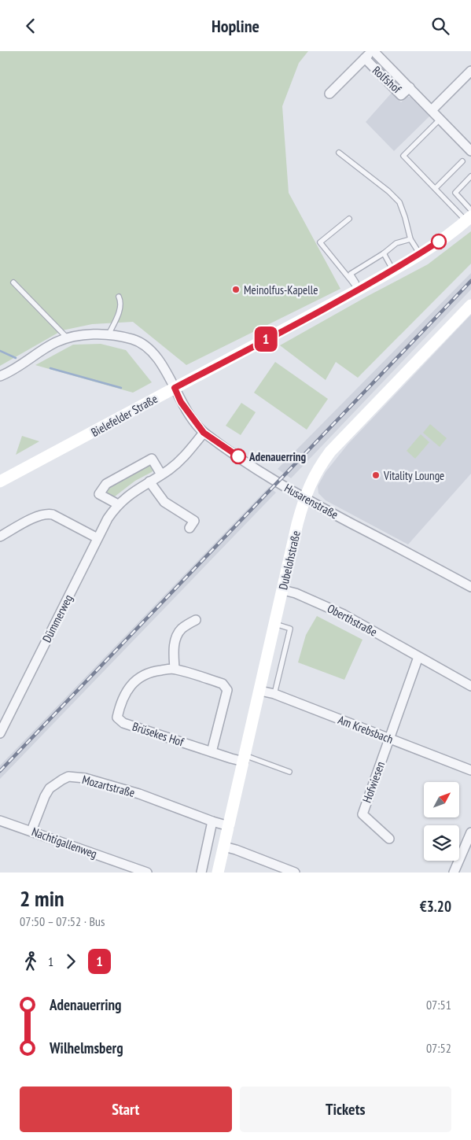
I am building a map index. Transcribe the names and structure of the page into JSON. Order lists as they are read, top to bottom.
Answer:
{
  "streets": {
    "main road": ["Bielefelder Straße", "Dubelohstraße"],
    "street": [
      "Rolfshof",
      "Husarenstraße",
      "Dümmerweg",
      "Oberthstraße",
      "Am Krebsbach",
      "Brüsekes Hof",
      "Hofwiesen",
      "Mozartstraße",
      "Nachtigallenweg"
    ]
  },
  "crossings": [
    ["Bielefelder Straße", "Husarenstraße"],
    ["Husarenstraße", "Dubelohstraße"],
    ["Husarenstraße", "Dümmerweg"],
    ["Dubelohstraße", "Oberthstraße"],
    ["Dubelohstraße", "Am Krebsbach"],
    ["Dubelohstraße", "Brüsekes Hof"],
    ["Dubelohstraße", "Mozartstraße"],
    ["Am Krebsbach", "Hofwiesen"],
    ["Mozartstraße", "Nachtigallenweg"]
  ],
  "places": ["Meinolfus-Kapelle", "Adenauerring", "Vitality Lounge"],
  "lines": ["bus line 1"],
  "north": "top right",
  "page": {
    "header": "Hopline",
    "on_map": "1",
    "heading": ["2 min", "07:50 – 07:52 · Bus", "€3.20"],
    "legs": ["1", "1"],
    "list": [
      {
        "name": "Adenauerring",
        "value": "07:51"
      },
      {
        "name": "Wilhelmsberg",
        "value": "07:52"
      }
    ],
    "buttons": ["Start", "Tickets"]
  }
}
